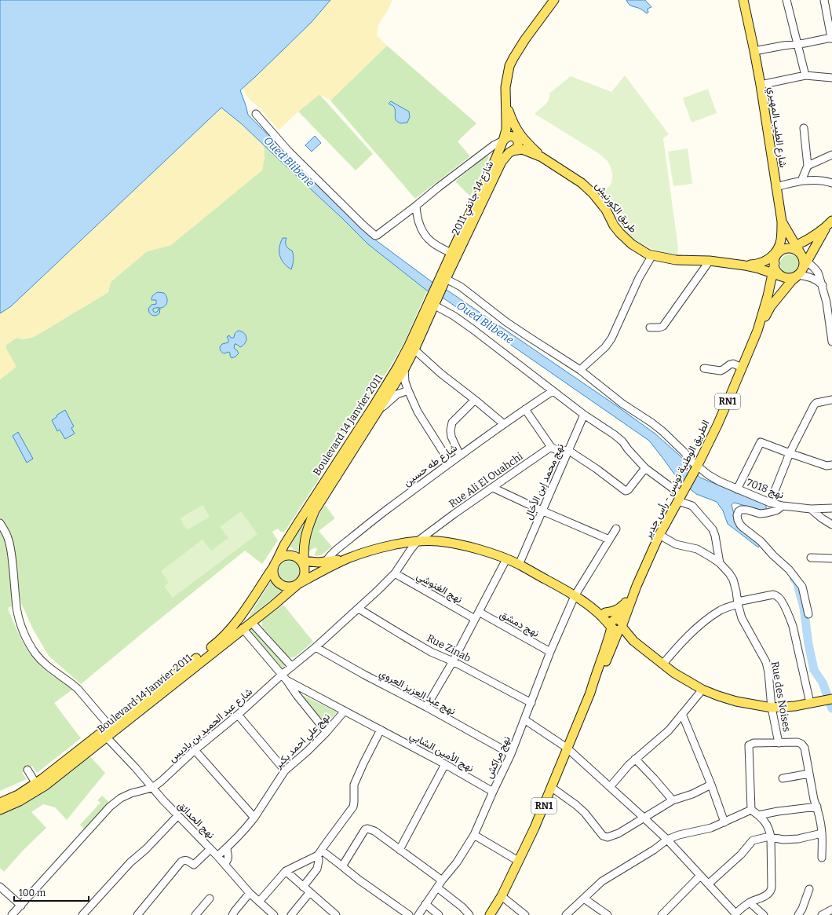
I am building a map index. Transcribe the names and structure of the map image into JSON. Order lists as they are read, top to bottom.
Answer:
{
  "streets": {
    "main road": [
      "شارع الطيب المهيري",
      "شارع 14 جانفي 2011",
      "طريق الكورنيش",
      "RN1",
      "Boulevard 14 Janvier 2011",
      "الطريق الوطنية تونس - رأس جدير"
    ],
    "street": [
      "شارع طه حسين",
      "Rue Ali El Ouahchi",
      "نهج محمد إبن الأخال",
      "نهج 7018",
      "نهج الغنوشي",
      "نهج دمشق",
      "Rue Zinab",
      "نهج عبد العزيز العروي",
      "Rue des Noises",
      "شارع عبد الحميد بن باديس",
      "نهج علي احمد بكير",
      "نهج الأمين الشابي",
      "نهج مراكش",
      "نهج الحدائق"
    ]
  },
  "crossings": [
    ["شارع الطيب المهيري", "طريق الكورنيش"],
    ["شارع الطيب المهيري", "RN1"],
    ["شارع الطيب المهيري", "الطريق الوطنية تونس - رأس جدير"],
    ["شارع 14 جانفي 2011", "طريق الكورنيش"],
    ["شارع 14 جانفي 2011", "نهج 7018"],
    ["طريق الكورنيش", "RN1"],
    ["طريق الكورنيش", "الطريق الوطنية تونس - رأس جدير"],
    ["RN1", "الطريق الوطنية تونس - رأس جدير"],
    ["Boulevard 14 Janvier 2011", "نهج الحدائق"],
    ["الطريق الوطنية تونس - رأس جدير", "نهج 7018"],
    ["الطريق الوطنية تونس - رأس جدير", "Rue des Noises"],
    ["Rue Ali El Ouahchi", "شارع عبد الحميد بن باديس"],
    ["نهج الغنوشي", "شارع عبد الحميد بن باديس"],
    ["نهج دمشق", "نهج مراكش"],
    ["Rue Zinab", "شارع عبد الحميد بن باديس"],
    ["Rue Zinab", "نهج مراكش"],
    ["نهج عبد العزيز العروي", "شارع عبد الحميد بن باديس"],
    ["نهج عبد العزيز العروي", "نهج مراكش"],
    ["شارع عبد الحميد بن باديس", "نهج الأمين الشابي"],
    ["شارع عبد الحميد بن باديس", "نهج الحدائق"],
    ["نهج علي احمد بكير", "نهج الأمين الشابي"],
    ["نهج علي احمد بكير", "نهج الحدائق"],
    ["نهج الأمين الشابي", "نهج مراكش"]
  ],
  "water": ["Oued Blibene"],
  "scale_bar": "100 m"
}
